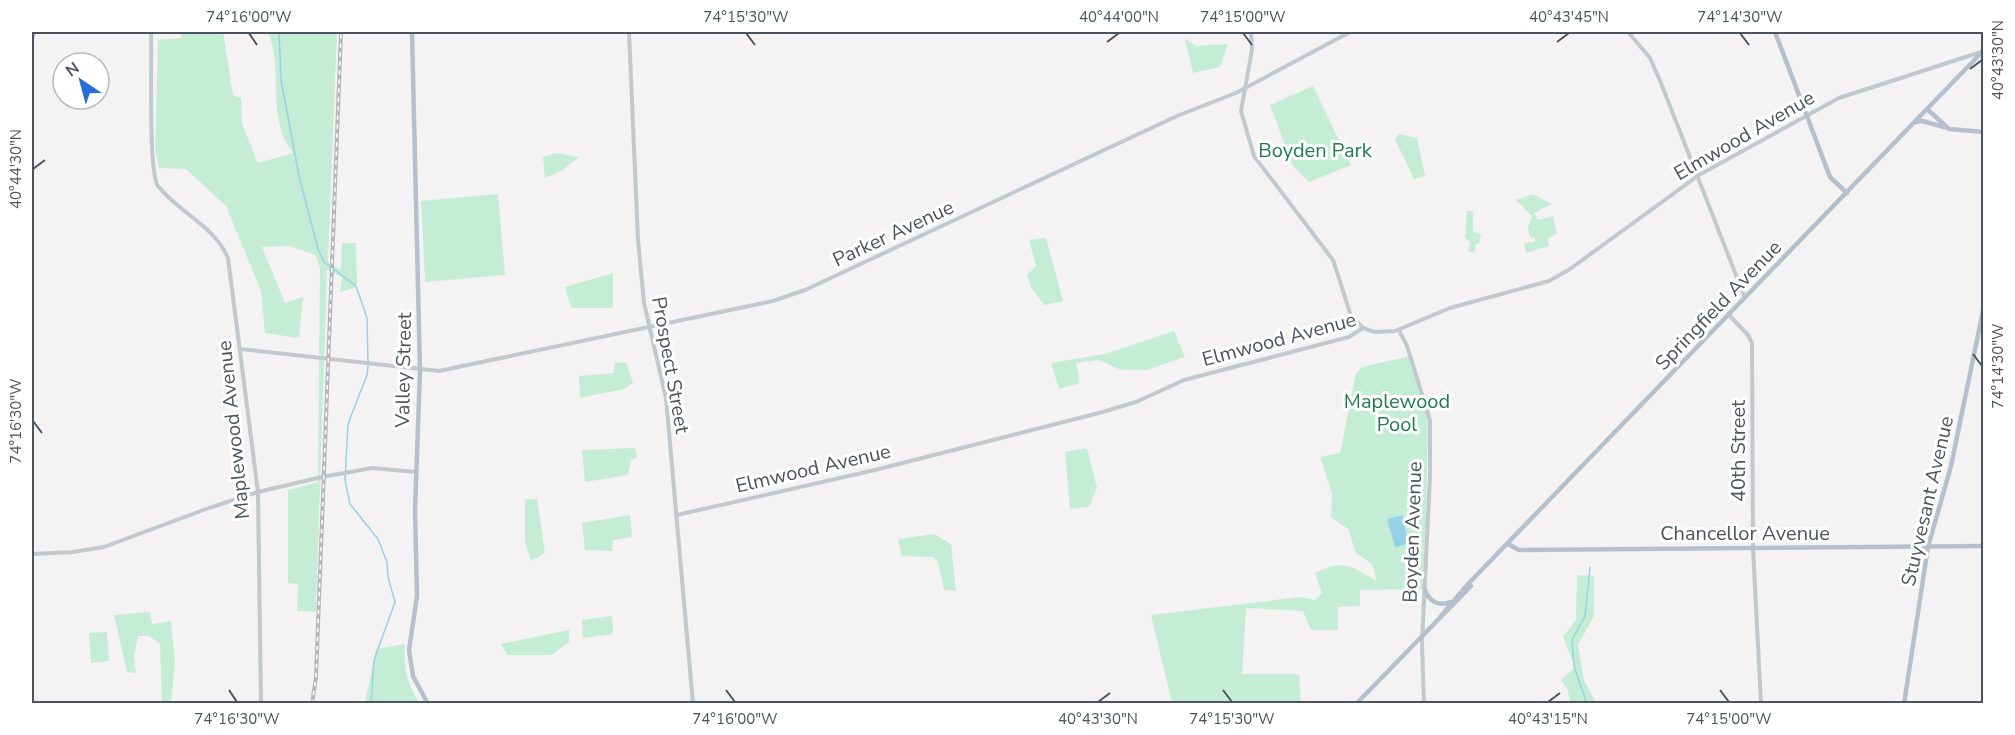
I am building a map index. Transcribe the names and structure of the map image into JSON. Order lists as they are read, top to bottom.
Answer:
{
  "streets": {
    "main road": [
      "Springfield Avenue",
      "Valley Street",
      "Stuyvesant Avenue",
      "Chancellor Avenue"
    ],
    "street": [
      "Elmwood Avenue",
      "Parker Avenue",
      "Prospect Street",
      "Maplewood Avenue",
      "40th Street",
      "Boyden Avenue"
    ]
  },
  "crossings": [
    ["Elmwood Avenue", "Springfield Avenue"],
    ["Elmwood Avenue", "Prospect Street"],
    ["Elmwood Avenue", "Boyden Avenue"],
    ["Parker Avenue", "Prospect Street"],
    ["Parker Avenue", "Valley Street"],
    ["Parker Avenue", "Maplewood Avenue"],
    ["Springfield Avenue", "40th Street"],
    ["Springfield Avenue", "Boyden Avenue"],
    ["Springfield Avenue", "Chancellor Avenue"],
    ["40th Street", "Chancellor Avenue"],
    ["Stuyvesant Avenue", "Chancellor Avenue"]
  ],
  "parks": ["Boyden Park", "Maplewood Pool"],
  "north": "top left",
  "coordinates": [
    "74°16'00\"W",
    "74°15'30\"W",
    "40°44'00\"N",
    "74°15'00\"W",
    "40°43'45\"N",
    "74°14'30\"W",
    "40°43'30\"N",
    "40°44'30\"N",
    "74°16'30\"W",
    "40°43'15\"N"
  ]
}
